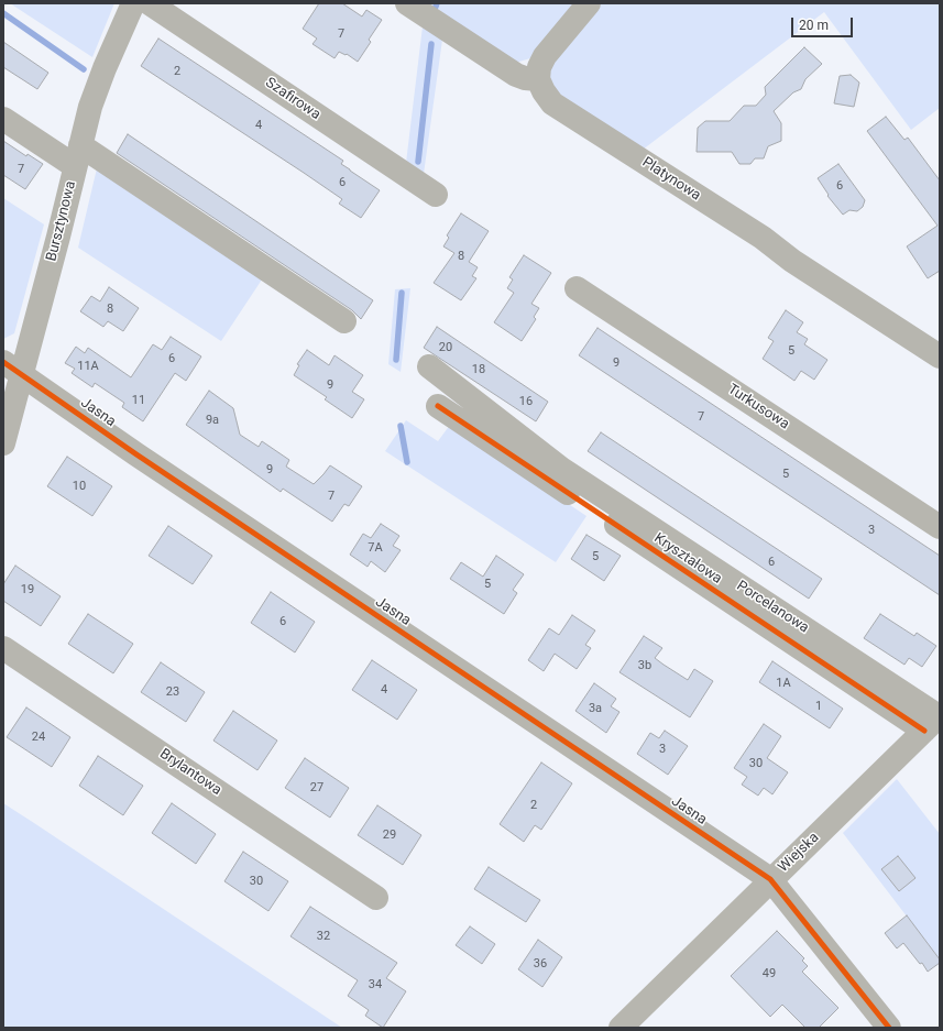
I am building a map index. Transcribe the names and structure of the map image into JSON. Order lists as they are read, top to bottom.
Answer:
{
  "streets": {
    "street": [
      "Szafirowa",
      "Platynowa",
      "Bursztynowa",
      "Turkusowa",
      "Jasna",
      "Kryształowa",
      "Porcelanowa",
      "Brylantowa",
      "Wiejska"
    ]
  },
  "crossings": [
    ["Bursztynowa", "Jasna"],
    ["Jasna", "Wiejska"],
    ["Kryształowa", "Porcelanowa"],
    ["Kryształowa", "Wiejska"],
    ["Porcelanowa", "Wiejska"]
  ],
  "house_numbers": [
    "7",
    "2",
    "4",
    "7",
    "6",
    "6",
    "8",
    "8",
    "20",
    "5",
    "6",
    "9",
    "11A",
    "18",
    "9",
    "11",
    "16",
    "7",
    "9a",
    "9",
    "5",
    "10",
    "7",
    "3",
    "7A",
    "5",
    "6",
    "5",
    "19",
    "6",
    "3b",
    "1A",
    "4",
    "23",
    "1",
    "3a",
    "24",
    "3",
    "30",
    "27",
    "2",
    "29",
    "30",
    "32",
    "36",
    "49",
    "34"
  ],
  "scale_bar": "20 m"
}
